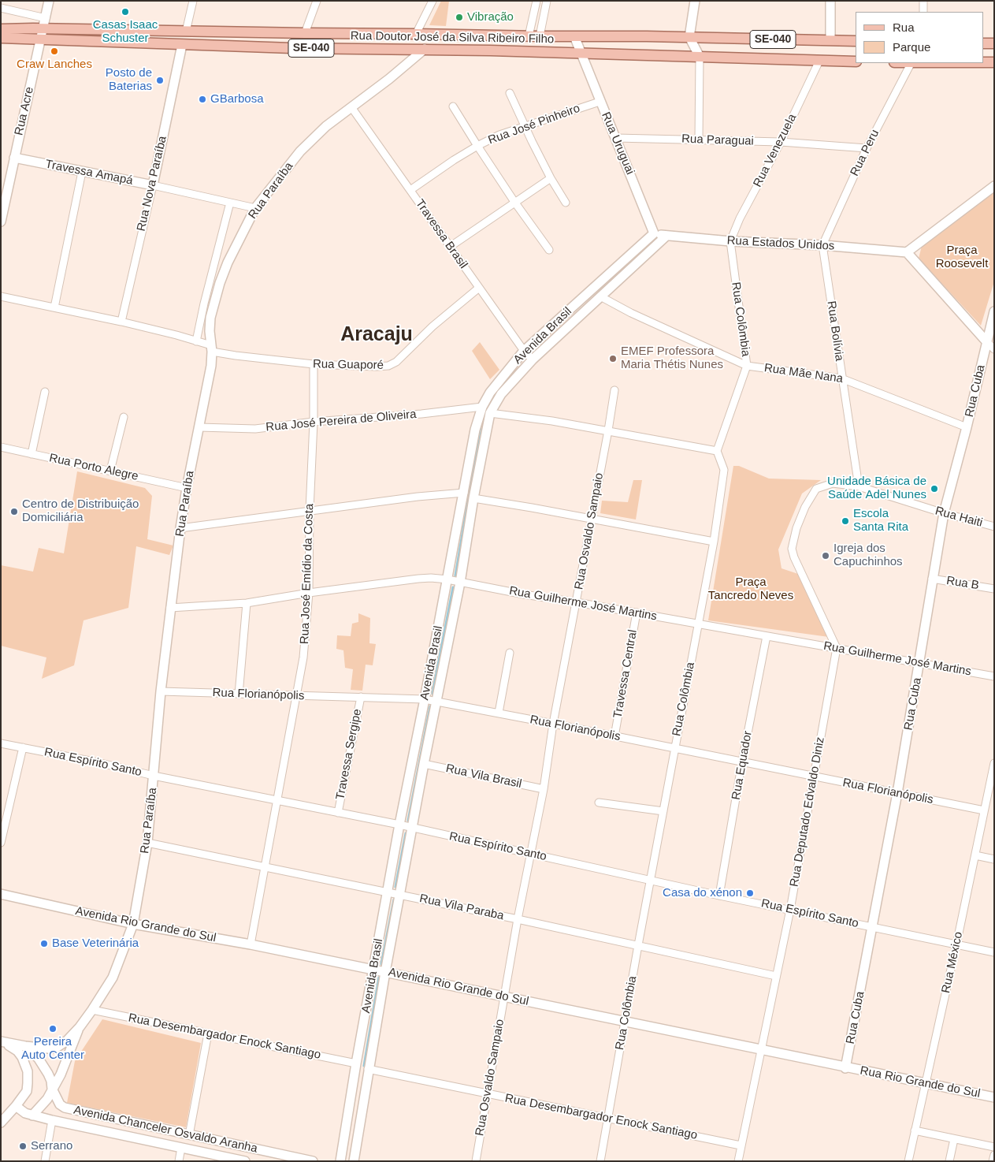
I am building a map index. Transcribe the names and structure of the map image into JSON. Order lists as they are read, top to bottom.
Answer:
{
  "streets": {
    "main road": ["Rua Doutor José da Silva Ribeiro Filho", "SE-040"],
    "street": [
      "Rua Acre",
      "Rua José Pinheiro",
      "Rua Paraguai",
      "Rua Uruguai",
      "Rua Venezuela",
      "Rua Peru",
      "Travessa Amapá",
      "Rua Nova Paraíba",
      "Rua Paraíba",
      "Travessa Brasil",
      "Rua Estados Unidos",
      "Rua Colômbia",
      "Rua Bolívia",
      "Avenida Brasil",
      "Rua Guaporé",
      "Rua Mãe Nana",
      "Rua Cuba",
      "Rua José Pereira de Oliveira",
      "Rua Porto Alegre",
      "Rua Haiti",
      "Rua Osvaldo Sampaio",
      "Rua José Emídio da Costa",
      "Rua B",
      "Rua Guilherme José Martins",
      "Travessa Central",
      "Rua Florianópolis",
      "Travessa Sergipe",
      "Rua Espírito Santo",
      "Rua Equador",
      "Rua Vila Brasil",
      "Rua Deputado Edvaldo Diniz",
      "Rua Vila Paraba",
      "Avenida Rio Grande do Sul",
      "Rua México",
      "Rua Desembargador Enock Santiago",
      "Rua Rio Grande do Sul",
      "Avenida Chanceler Osvaldo Aranha"
    ]
  },
  "crossings": [
    ["Rua Doutor José da Silva Ribeiro Filho", "Rua Acre"],
    ["Rua Doutor José da Silva Ribeiro Filho", "Rua Uruguai"],
    ["Rua Doutor José da Silva Ribeiro Filho", "Rua Venezuela"],
    ["Rua Doutor José da Silva Ribeiro Filho", "Rua Nova Paraíba"],
    ["Rua Doutor José da Silva Ribeiro Filho", "Rua Paraíba"],
    ["Rua Acre", "Travessa Amapá"],
    ["Rua José Pinheiro", "Rua Uruguai"],
    ["Rua José Pinheiro", "Travessa Brasil"],
    ["Rua Paraguai", "Rua Uruguai"],
    ["Rua Paraguai", "Rua Venezuela"],
    ["Rua Paraguai", "Rua Peru"],
    ["Rua Uruguai", "Rua Estados Unidos"],
    ["Rua Uruguai", "Avenida Brasil"],
    ["Rua Venezuela", "Rua Estados Unidos"],
    ["Rua Venezuela", "Rua Colômbia"],
    ["Rua Peru", "Rua Estados Unidos"],
    ["Rua Peru", "Rua Bolívia"],
    ["Travessa Amapá", "Rua Nova Paraíba"],
    ["Travessa Amapá", "Rua Paraíba"],
    ["Rua Nova Paraíba", "Rua Guaporé"],
    ["Rua Paraíba", "Travessa Brasil"],
    ["Rua Paraíba", "Rua Guaporé"],
    ["Rua Paraíba", "Rua José Pereira de Oliveira"],
    ["Rua Paraíba", "Rua Porto Alegre"],
    ["Rua Paraíba", "Rua Guilherme José Martins"],
    ["Rua Paraíba", "Rua Florianópolis"],
    ["Rua Paraíba", "Rua Espírito Santo"],
    ["Rua Paraíba", "Rua Vila Paraba"],
    ["Rua Paraíba", "Avenida Rio Grande do Sul"],
    ["Rua Paraíba", "Rua Desembargador Enock Santiago"],
    ["Travessa Brasil", "Avenida Brasil"],
    ["Travessa Brasil", "Rua Guaporé"],
    ["Rua Estados Unidos", "Rua Colômbia"],
    ["Rua Estados Unidos", "Rua Bolívia"],
    ["Rua Estados Unidos", "Avenida Brasil"],
    ["Rua Colômbia", "Rua Mãe Nana"],
    ["Rua Colômbia", "Rua Guilherme José Martins"],
    ["Rua Colômbia", "Rua Florianópolis"],
    ["Rua Colômbia", "Rua Espírito Santo"],
    ["Rua Colômbia", "Rua Vila Paraba"],
    ["Rua Colômbia", "Avenida Rio Grande do Sul"],
    ["Rua Colômbia", "Rua Desembargador Enock Santiago"],
    ["Rua Bolívia", "Rua Mãe Nana"],
    ["Rua Bolívia", "Rua Haiti"],
    ["Avenida Brasil", "Rua Mãe Nana"],
    ["Avenida Brasil", "Rua José Pereira de Oliveira"],
    ["Avenida Brasil", "Rua Guilherme José Martins"],
    ["Avenida Brasil", "Rua Florianópolis"],
    ["Avenida Brasil", "Rua Espírito Santo"],
    ["Avenida Brasil", "Rua Vila Brasil"],
    ["Avenida Brasil", "Rua Vila Paraba"],
    ["Avenida Brasil", "Avenida Rio Grande do Sul"],
    ["Avenida Brasil", "Rua Desembargador Enock Santiago"],
    ["Rua Guaporé", "Rua José Emídio da Costa"],
    ["Rua Mãe Nana", "Rua Cuba"],
    ["Rua Cuba", "Rua Haiti"],
    ["Rua Cuba", "Rua B"],
    ["Rua Cuba", "Rua Guilherme José Martins"],
    ["Rua Cuba", "Rua Florianópolis"],
    ["Rua Cuba", "Rua Espírito Santo"],
    ["Rua Cuba", "Avenida Rio Grande do Sul"],
    ["Rua Cuba", "Rua Rio Grande do Sul"],
    ["Rua José Pereira de Oliveira", "Rua José Emídio da Costa"],
    ["Rua Haiti", "Rua Guilherme José Martins"],
    ["Rua Haiti", "Rua Deputado Edvaldo Diniz"],
    ["Rua Osvaldo Sampaio", "Rua Guilherme José Martins"],
    ["Rua Osvaldo Sampaio", "Rua Florianópolis"],
    ["Rua Osvaldo Sampaio", "Rua Espírito Santo"],
    ["Rua Osvaldo Sampaio", "Rua Vila Brasil"],
    ["Rua Osvaldo Sampaio", "Rua Vila Paraba"],
    ["Rua Osvaldo Sampaio", "Avenida Rio Grande do Sul"],
    ["Rua Osvaldo Sampaio", "Rua Desembargador Enock Santiago"],
    ["Rua José Emídio da Costa", "Rua Guilherme José Martins"],
    ["Rua José Emídio da Costa", "Rua Florianópolis"],
    ["Rua José Emídio da Costa", "Rua Espírito Santo"],
    ["Rua José Emídio da Costa", "Rua Vila Paraba"],
    ["Rua José Emídio da Costa", "Avenida Rio Grande do Sul"],
    ["Rua Guilherme José Martins", "Travessa Central"],
    ["Rua Guilherme José Martins", "Rua Equador"],
    ["Rua Guilherme José Martins", "Rua Deputado Edvaldo Diniz"],
    ["Travessa Central", "Rua Florianópolis"],
    ["Rua Florianópolis", "Travessa Sergipe"],
    ["Rua Florianópolis", "Rua Equador"],
    ["Rua Florianópolis", "Rua Deputado Edvaldo Diniz"],
    ["Rua Florianópolis", "Rua México"],
    ["Travessa Sergipe", "Rua Espírito Santo"],
    ["Rua Espírito Santo", "Rua Equador"],
    ["Rua Espírito Santo", "Rua Deputado Edvaldo Diniz"],
    ["Rua Espírito Santo", "Rua México"],
    ["Rua Deputado Edvaldo Diniz", "Rua Vila Paraba"],
    ["Rua Deputado Edvaldo Diniz", "Avenida Rio Grande do Sul"],
    ["Rua Deputado Edvaldo Diniz", "Rua Desembargador Enock Santiago"],
    ["Avenida Rio Grande do Sul", "Rua Rio Grande do Sul"],
    ["Rua México", "Rua Rio Grande do Sul"]
  ],
  "districts": ["Aracaju"],
  "parks": ["Praça Roosevelt", "Praça Tancredo Neves"],
  "places": [
    "Casas Isaac Schuster",
    "Vibração",
    "Craw Lanches",
    "Posto de Baterias",
    "GBarbosa",
    "EMEF Professora Maria Thétis Nunes",
    "Unidade Básica de Saúde Adel Nunes",
    "Centro de Distribuição Domiciliária",
    "Escola Santa Rita",
    "Igreja dos Capuchinhos",
    "Casa do xénon",
    "Base Veterinária",
    "Pereira Auto Center",
    "Serrano"
  ],
  "legend": ["Rua", "Parque"]
}
